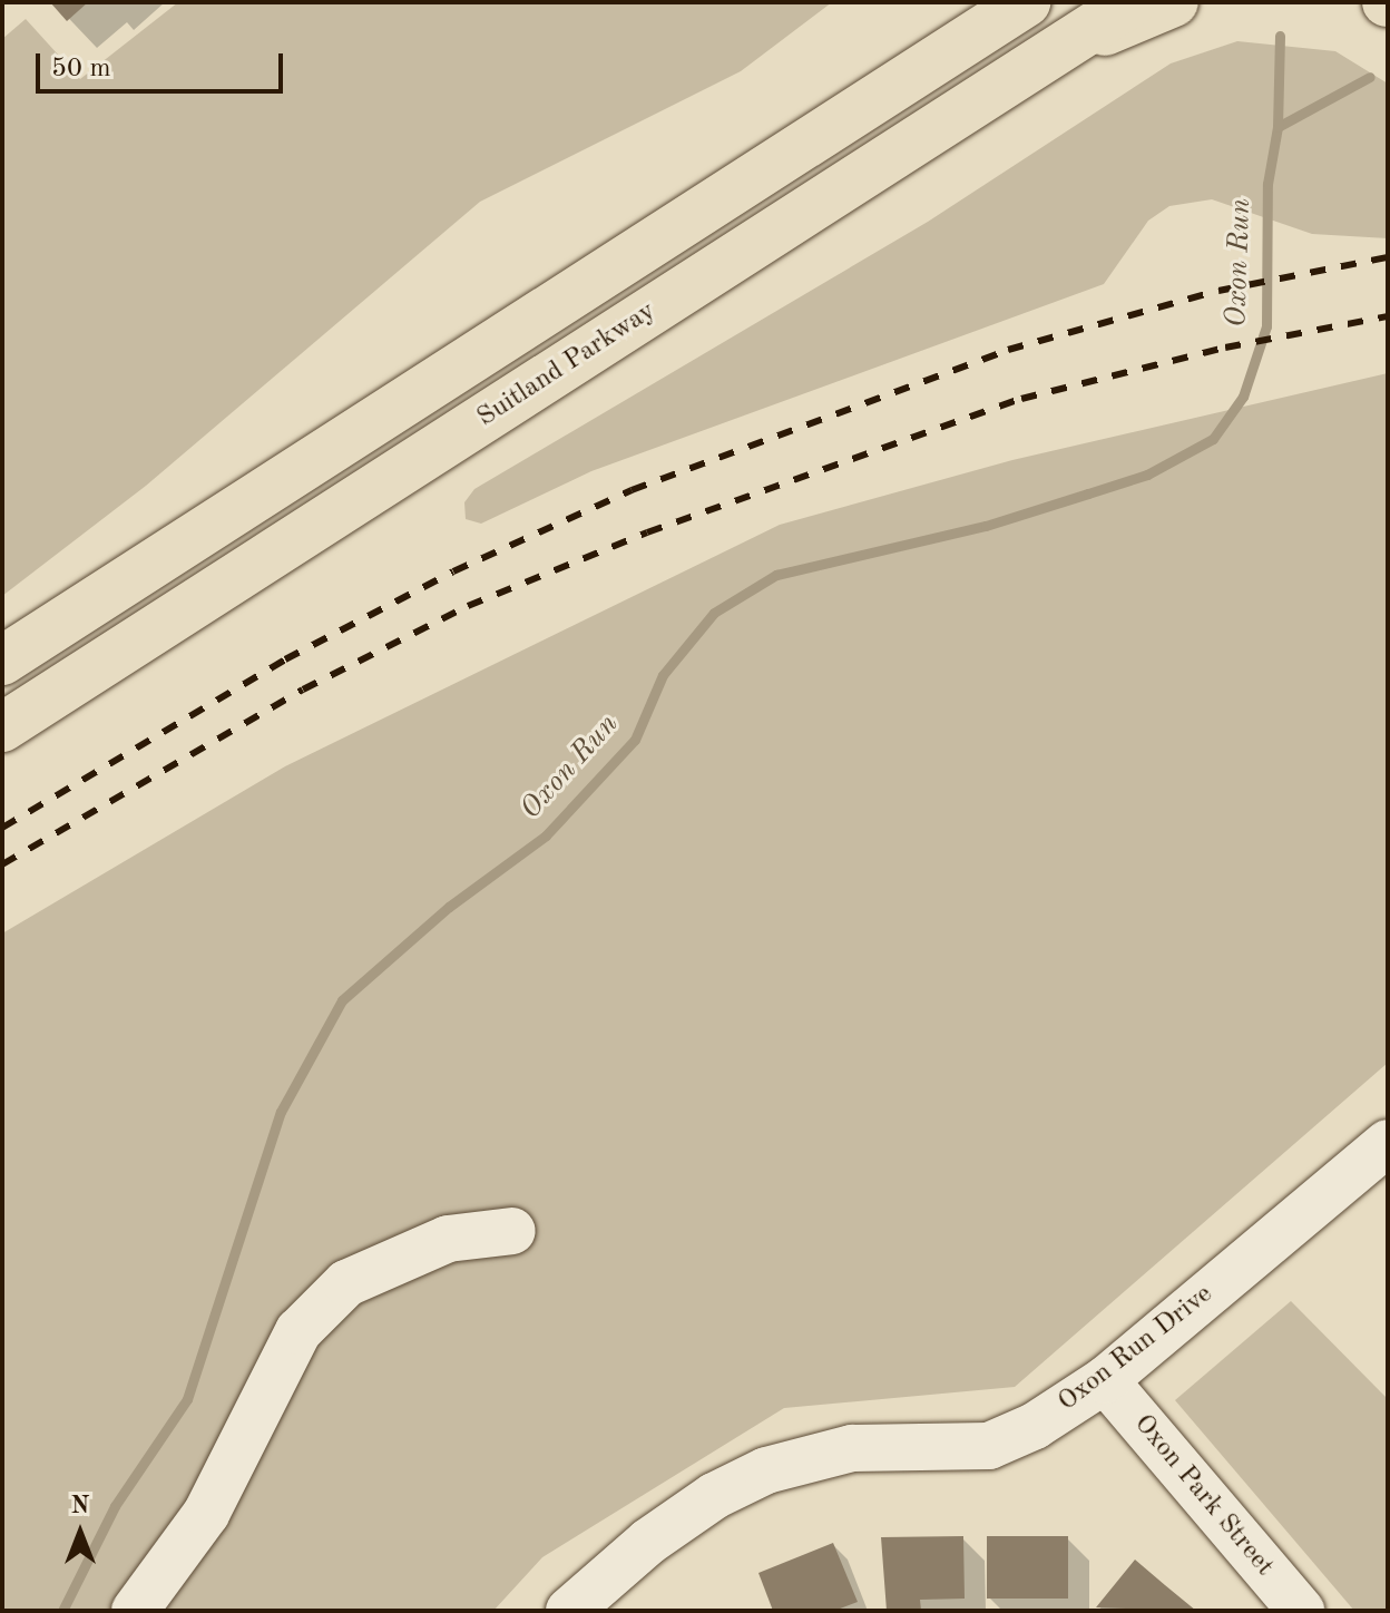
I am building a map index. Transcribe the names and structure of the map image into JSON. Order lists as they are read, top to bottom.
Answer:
{
  "streets": {
    "highway": ["Suitland Parkway"],
    "street": ["Oxon Run Drive", "Oxon Park Street"]
  },
  "crossings": [
    ["Oxon Run Drive", "Oxon Park Street"]
  ],
  "water": ["Oxon Run"],
  "scale_bar": "50 m",
  "north": "top"
}
